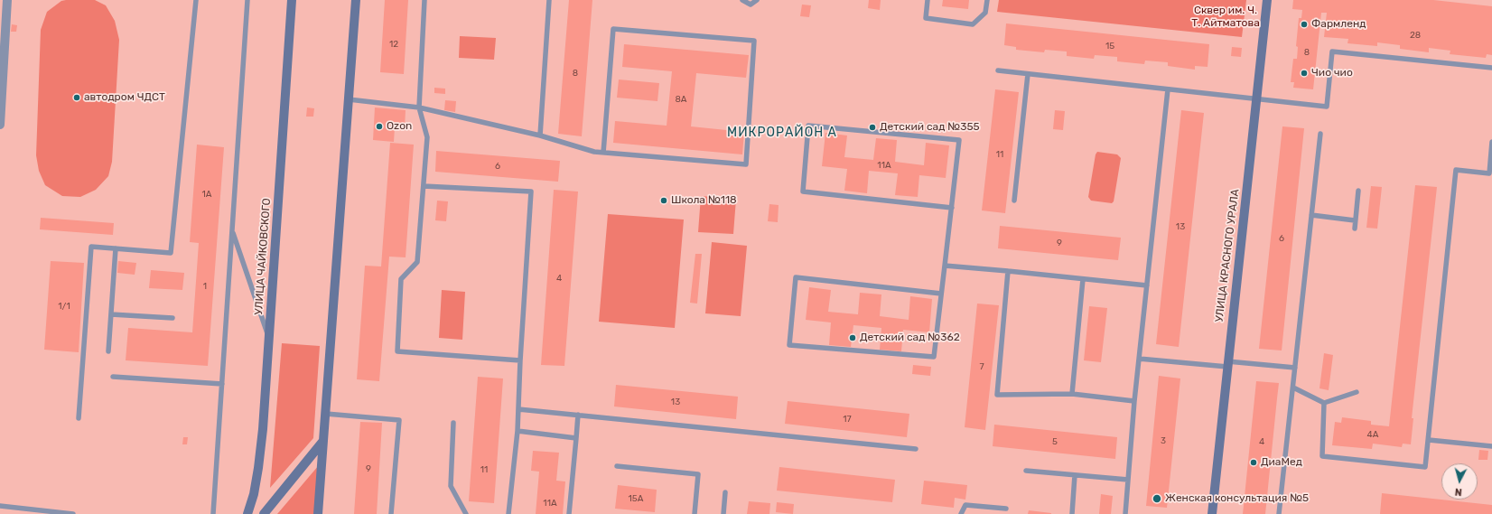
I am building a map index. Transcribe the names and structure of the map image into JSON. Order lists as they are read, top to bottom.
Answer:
{
  "streets": {
    "main road": ["УЛИЦА КРАСНОГО УРАЛА", "УЛИЦА ЧАЙКОВСКОГО"]
  },
  "districts": ["МИКРОРАЙОН А"],
  "parks": ["Сквер им. Ч. Т. Айтматова"],
  "places": [
    "Фармленд",
    "Чио чио",
    "автодром ЧДСТ",
    "Ozon",
    "Детский сад №355",
    "Школа №118",
    "Детский сад №362",
    "ДиаМед",
    "Женская консультация №5"
  ],
  "house_numbers": [
    "28",
    "12",
    "15",
    "8",
    "8",
    "8А",
    "11",
    "11А",
    "6",
    "1А",
    "13",
    "6",
    "9",
    "4",
    "1",
    "1/1",
    "7",
    "13",
    "17",
    "4А",
    "3",
    "5",
    "4",
    "9",
    "11",
    "15А",
    "11А"
  ],
  "north": "bottom"
}
